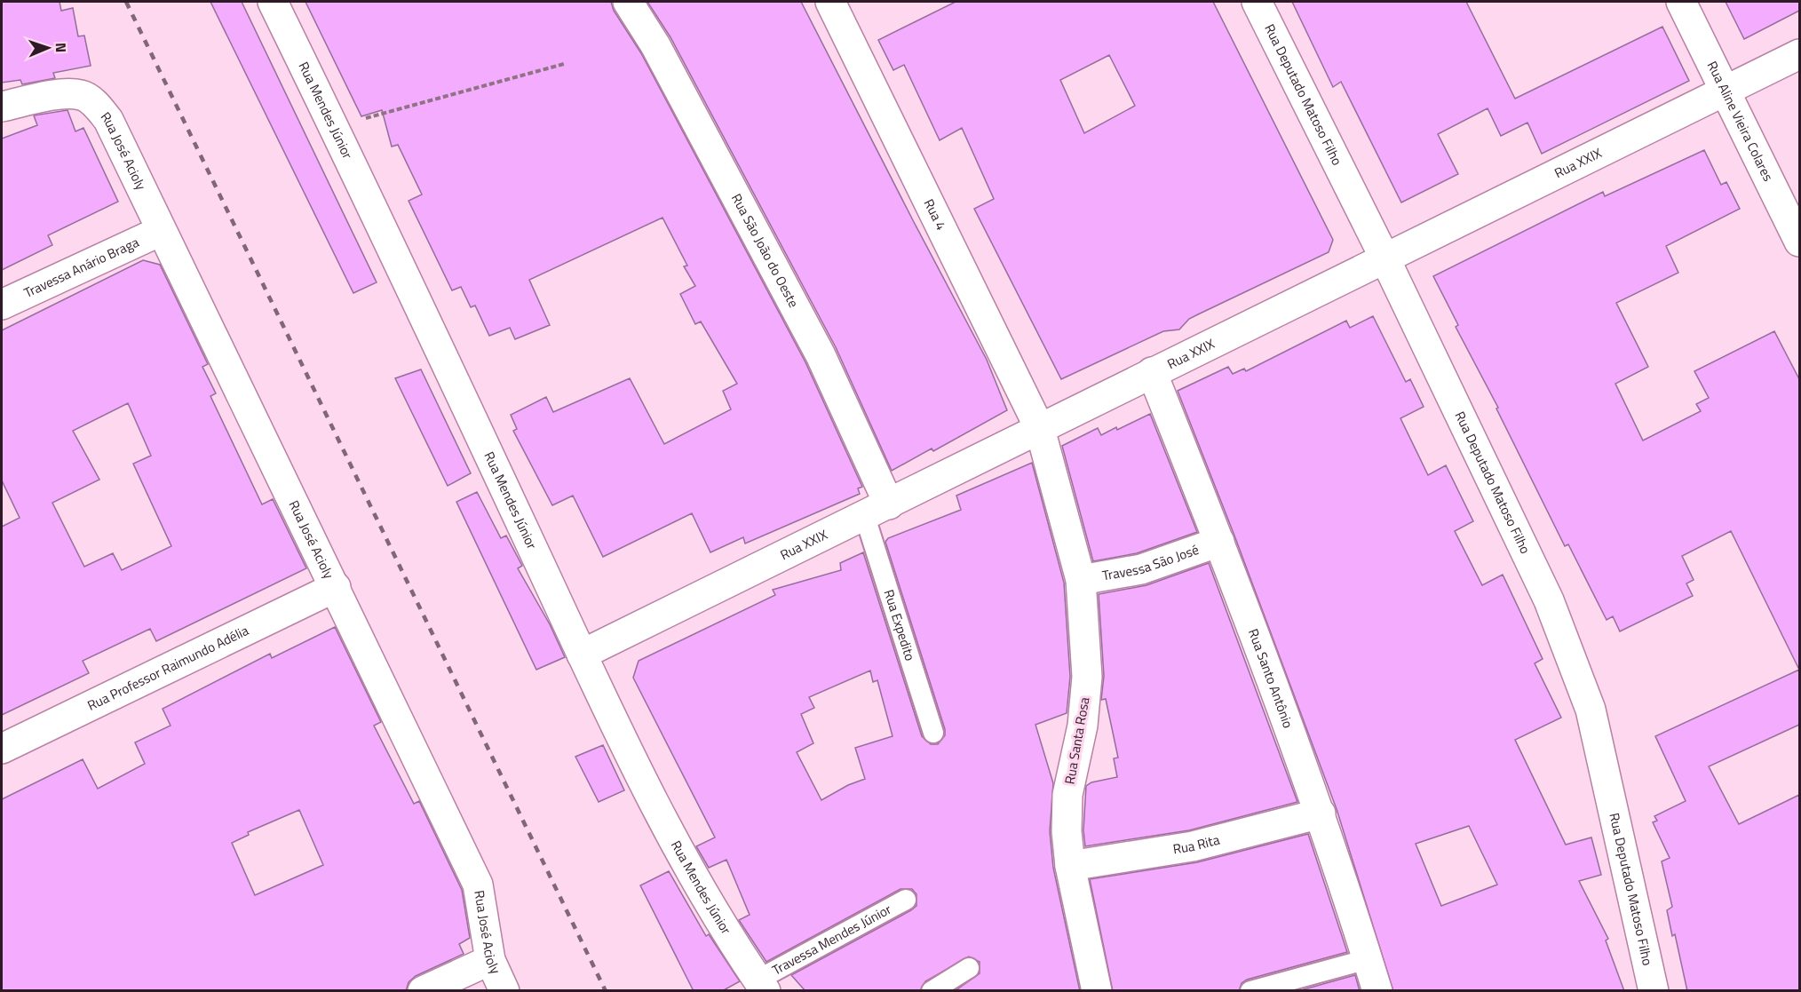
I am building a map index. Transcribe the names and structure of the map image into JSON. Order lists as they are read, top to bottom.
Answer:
{
  "streets": {
    "street": [
      "Rua Deputado Matoso Filho",
      "Rua Mendes Júnior",
      "Rua Aline Vieira Colares",
      "Rua José Acioly",
      "Rua XXIX",
      "Rua 4",
      "Rua São João do Oeste",
      "Travessa Anário Braga",
      "Travessa São José",
      "Rua Professor Raimundo Adélia",
      "Rua Santo Antônio",
      "Rua Santa Rosa",
      "Rua Rita"
    ],
    "lane": ["Rua Expedito", "Travessa Mendes Júnior"]
  },
  "crossings": [
    ["Rua Deputado Matoso Filho", "Rua XXIX"],
    ["Rua Mendes Júnior", "Rua XXIX"],
    ["Rua Mendes Júnior", "Travessa Mendes Júnior"],
    ["Rua Aline Vieira Colares", "Rua XXIX"],
    ["Rua José Acioly", "Travessa Anário Braga"],
    ["Rua José Acioly", "Rua Professor Raimundo Adélia"],
    ["Rua XXIX", "Rua 4"],
    ["Rua XXIX", "Rua São João do Oeste"],
    ["Rua XXIX", "Rua Expedito"],
    ["Rua XXIX", "Rua Santo Antônio"],
    ["Rua XXIX", "Rua Santa Rosa"],
    ["Rua 4", "Rua Santa Rosa"],
    ["Rua São João do Oeste", "Rua Expedito"],
    ["Travessa São José", "Rua Santo Antônio"],
    ["Travessa São José", "Rua Santa Rosa"],
    ["Rua Santo Antônio", "Rua Rita"],
    ["Rua Santa Rosa", "Rua Rita"]
  ],
  "north": "right"
}
